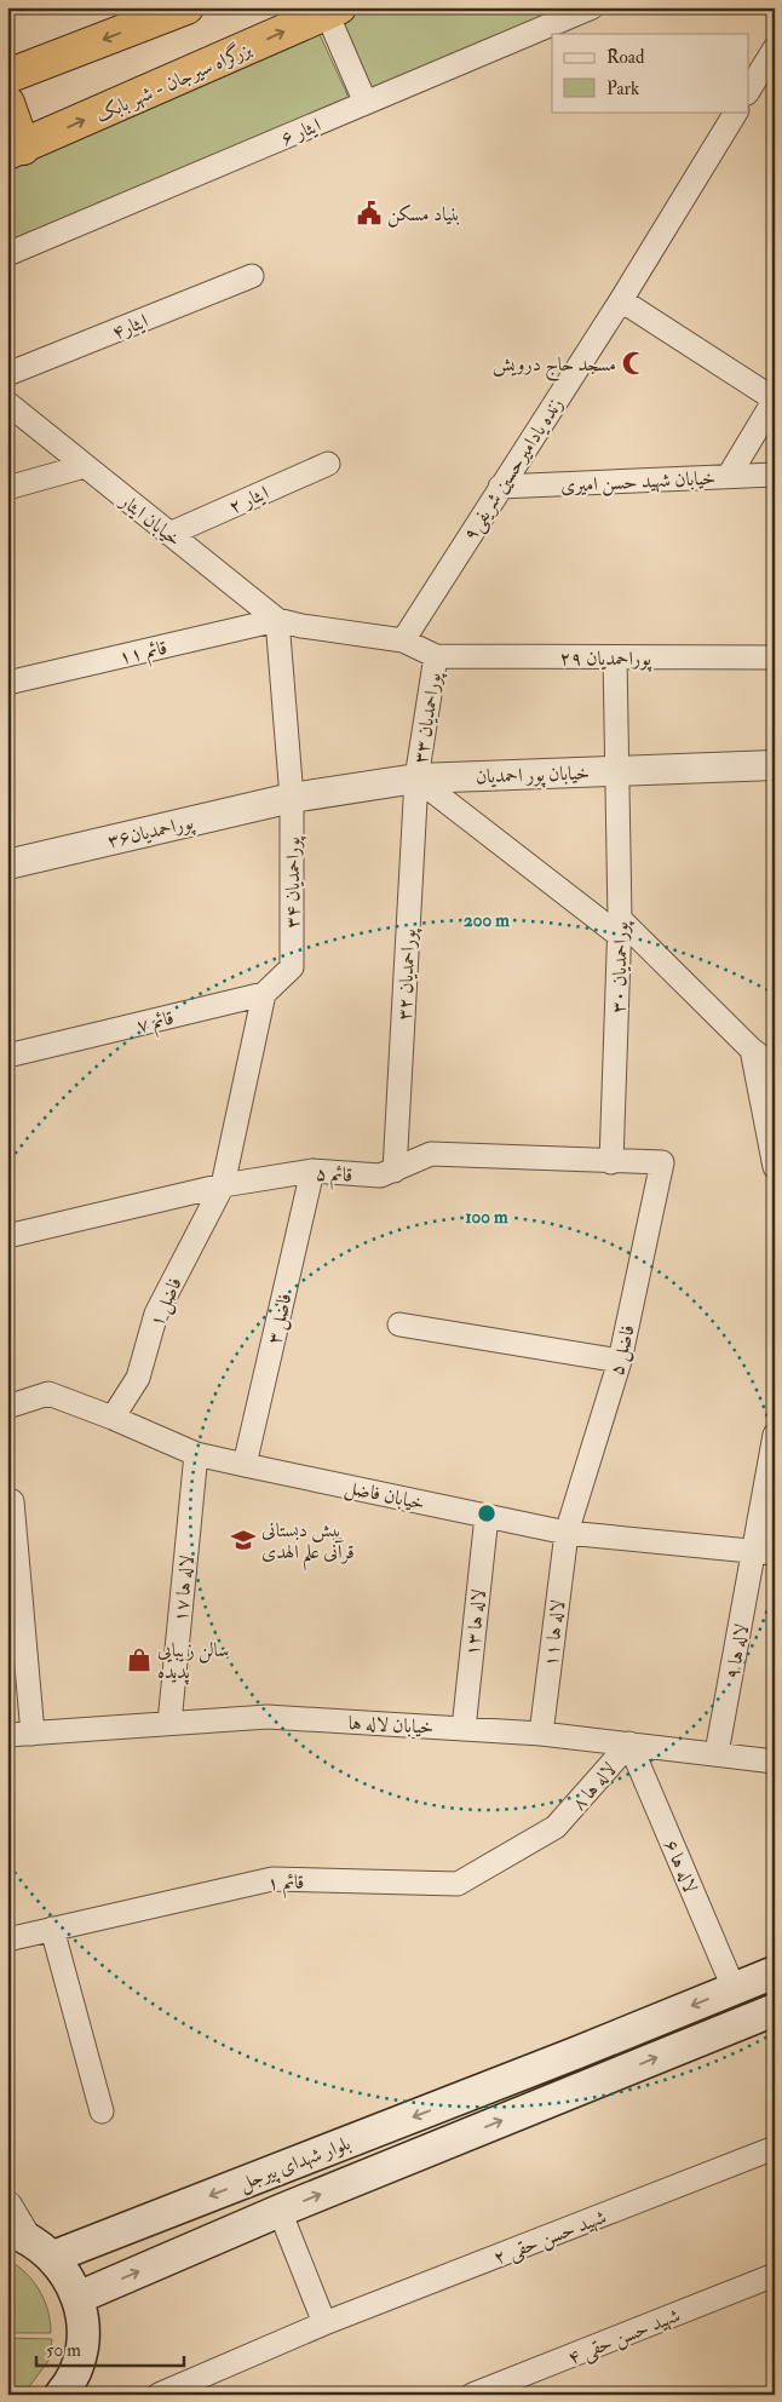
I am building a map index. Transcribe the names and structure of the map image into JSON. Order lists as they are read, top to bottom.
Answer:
{
  "streets": {
    "highway": ["بزرگراه سیرجان - شهر بابک"],
    "main road": ["بلوار شهدای پیرجل"],
    "street": [
      "ایثار ۶",
      "ایثار۴",
      "زنده یادامیرحسین شریفی۹",
      "خیابان شهید حسن امیری",
      "ایثار ۲",
      "خیابان ایثار",
      "قائم ۱۱",
      "پوراحمدیان ۲۹",
      "پوراحمدیان ۳۳",
      "خیابان پور احمدیان",
      "پوراحمدیان۳۶",
      "پوراحمدیان ۳۴",
      "پوراحمدیان ۳۰",
      "پوراحمدیان ۳۲",
      "قائم ۷",
      "قائم ۵",
      "فاضل ۱",
      "فاضل ۳",
      "فاضل ۵",
      "خیابان فاضل",
      "لاله ها ۱۷",
      "لاله ها ۱۳",
      "لاله ها ۱۱",
      "لاله ها ۹",
      "خیابان لاله ها",
      "لاله ها ۸",
      "لاله ها ۶",
      "قائم ۱",
      "شهید حسن حقی ۲",
      "شهید حسن حقی ۴"
    ]
  },
  "crossings": [
    ["زنده یادامیرحسین شریفی۹", "خیابان شهید حسن امیری"],
    ["زنده یادامیرحسین شریفی۹", "خیابان ایثار"],
    ["ایثار ۲", "خیابان ایثار"],
    ["خیابان ایثار", "قائم ۱۱"],
    ["خیابان ایثار", "پوراحمدیان ۲۹"],
    ["خیابان ایثار", "پوراحمدیان ۳۳"],
    ["خیابان ایثار", "پوراحمدیان ۳۴"],
    ["قائم ۱۱", "پوراحمدیان ۳۴"],
    ["پوراحمدیان ۲۹", "پوراحمدیان ۳۳"],
    ["پوراحمدیان ۲۹", "پوراحمدیان ۳۰"],
    ["پوراحمدیان ۳۳", "خیابان پور احمدیان"],
    ["پوراحمدیان ۳۳", "پوراحمدیان ۳۲"],
    ["خیابان پور احمدیان", "پوراحمدیان۳۶"],
    ["خیابان پور احمدیان", "پوراحمدیان ۳۴"],
    ["خیابان پور احمدیان", "پوراحمدیان ۳۰"],
    ["خیابان پور احمدیان", "پوراحمدیان ۳۲"],
    ["پوراحمدیان۳۶", "پوراحمدیان ۳۴"],
    ["پوراحمدیان ۳۴", "قائم ۷"],
    ["پوراحمدیان ۳۴", "فاضل ۱"],
    ["پوراحمدیان ۳۰", "قائم ۵"],
    ["پوراحمدیان ۳۲", "قائم ۵"],
    ["قائم ۷", "فاضل ۱"],
    ["قائم ۵", "فاضل ۱"],
    ["قائم ۵", "فاضل ۳"],
    ["قائم ۵", "فاضل ۵"],
    ["فاضل ۱", "خیابان فاضل"],
    ["فاضل ۳", "خیابان فاضل"],
    ["فاضل ۵", "خیابان فاضل"],
    ["فاضل ۵", "لاله ها ۱۱"],
    ["خیابان فاضل", "لاله ها ۱۷"],
    ["خیابان فاضل", "لاله ها ۱۳"],
    ["خیابان فاضل", "لاله ها ۱۱"],
    ["خیابان فاضل", "لاله ها ۹"],
    ["لاله ها ۱۷", "خیابان لاله ها"],
    ["لاله ها ۱۳", "خیابان لاله ها"],
    ["لاله ها ۱۱", "خیابان لاله ها"],
    ["لاله ها ۹", "خیابان لاله ها"],
    ["خیابان لاله ها", "لاله ها ۸"],
    ["خیابان لاله ها", "لاله ها ۶"],
    ["لاله ها ۸", "لاله ها ۶"],
    ["لاله ها ۸", "قائم ۱"],
    ["لاله ها ۶", "بلوار شهدای پیرجل"]
  ],
  "places": {
    "public building": ["بنیاد مسکن"],
    "mosque": ["مسجد حاج درویش"],
    "school or university": ["پیش دبستانی قرآنی علم الهدی"],
    "shop": ["سالن زیبایی پدیده"]
  },
  "legend": ["Road", "Park"],
  "scale_bar": "50 m",
  "rings": ["200 m", "100 m"]
}
